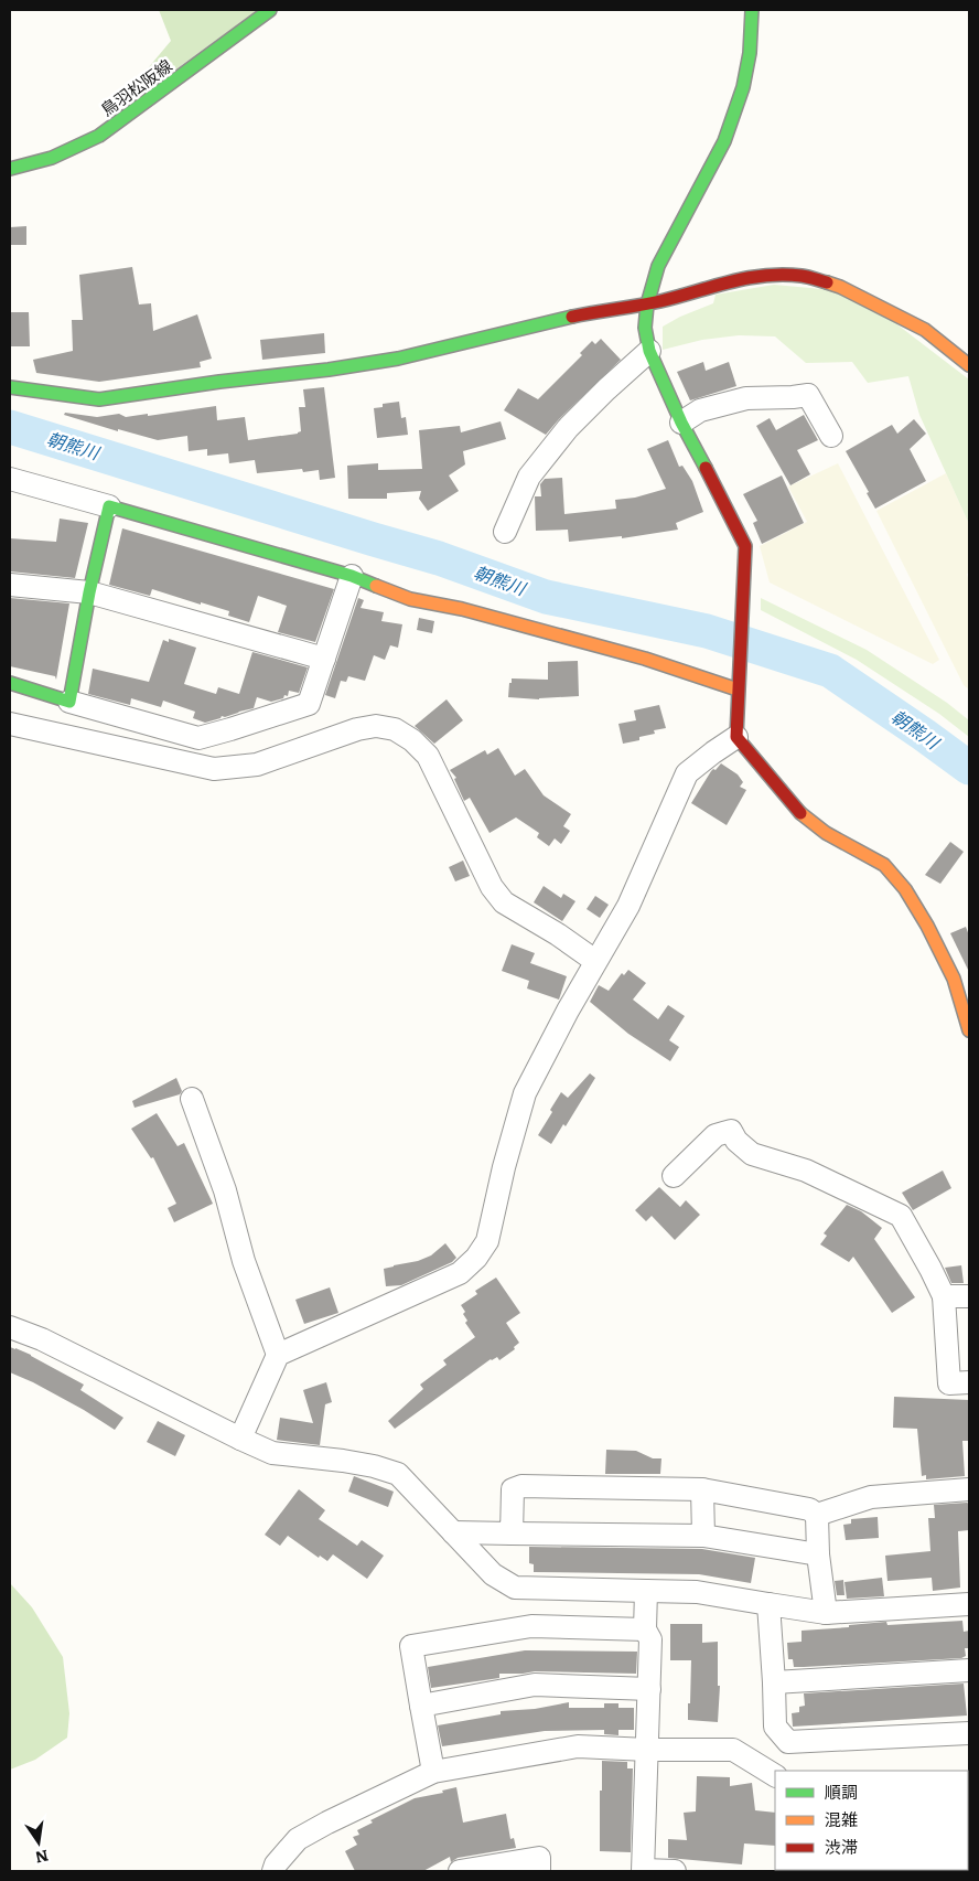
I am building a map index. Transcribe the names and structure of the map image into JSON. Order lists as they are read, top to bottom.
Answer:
{
  "streets": {
    "street": ["鳥羽松阪線"]
  },
  "water": ["朝熊川"],
  "legend": ["順調", "混雑", "渋滞"],
  "north": "bottom"
}
